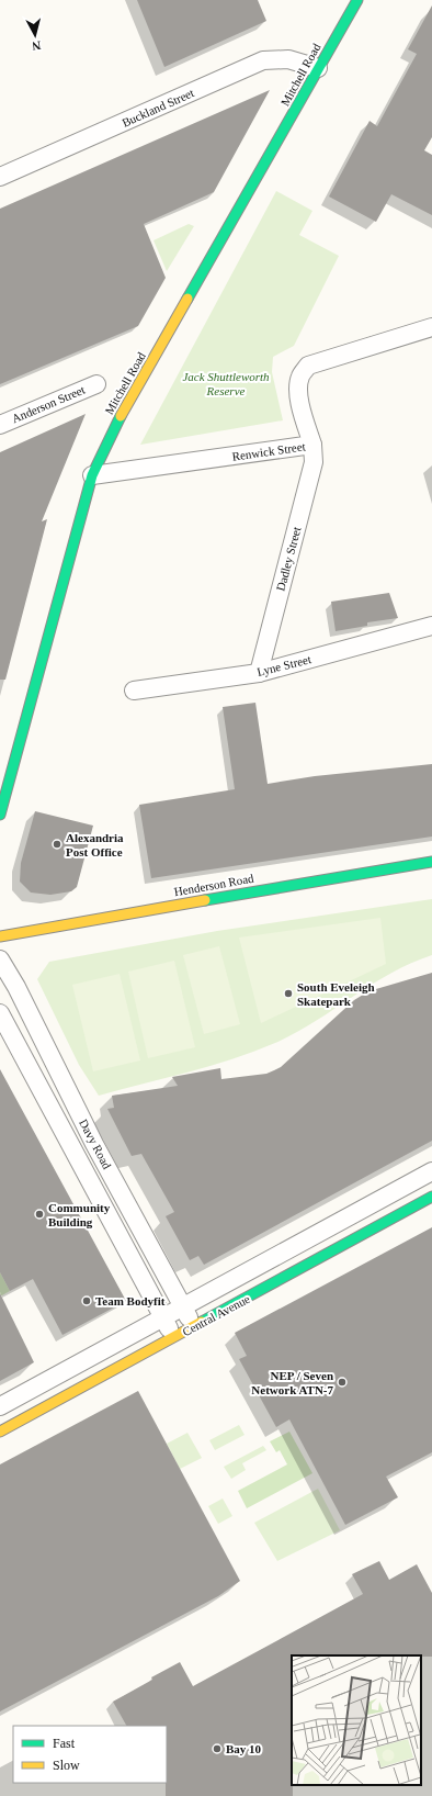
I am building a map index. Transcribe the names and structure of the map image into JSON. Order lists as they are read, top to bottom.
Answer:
{
  "streets": {
    "street": [
      "Mitchell Road",
      "Buckland Street",
      "Anderson Street",
      "Renwick Street",
      "Dadley Street",
      "Lyne Street",
      "Henderson Road",
      "Davy Road",
      "Central Avenue"
    ]
  },
  "crossings": [
    ["Mitchell Road", "Buckland Street"],
    ["Mitchell Road", "Renwick Street"],
    ["Renwick Street", "Dadley Street"],
    ["Dadley Street", "Lyne Street"],
    ["Davy Road", "Central Avenue"]
  ],
  "parks": ["Jack Shuttleworth Reserve"],
  "places": [
    "Alexandria Post Office",
    "South Eveleigh Skatepark",
    "Community Building",
    "Team Bodyfit",
    "NEP / Seven Network ATN-7",
    "Bay 10"
  ],
  "legend": ["Fast", "Slow"],
  "north": "bottom"
}
